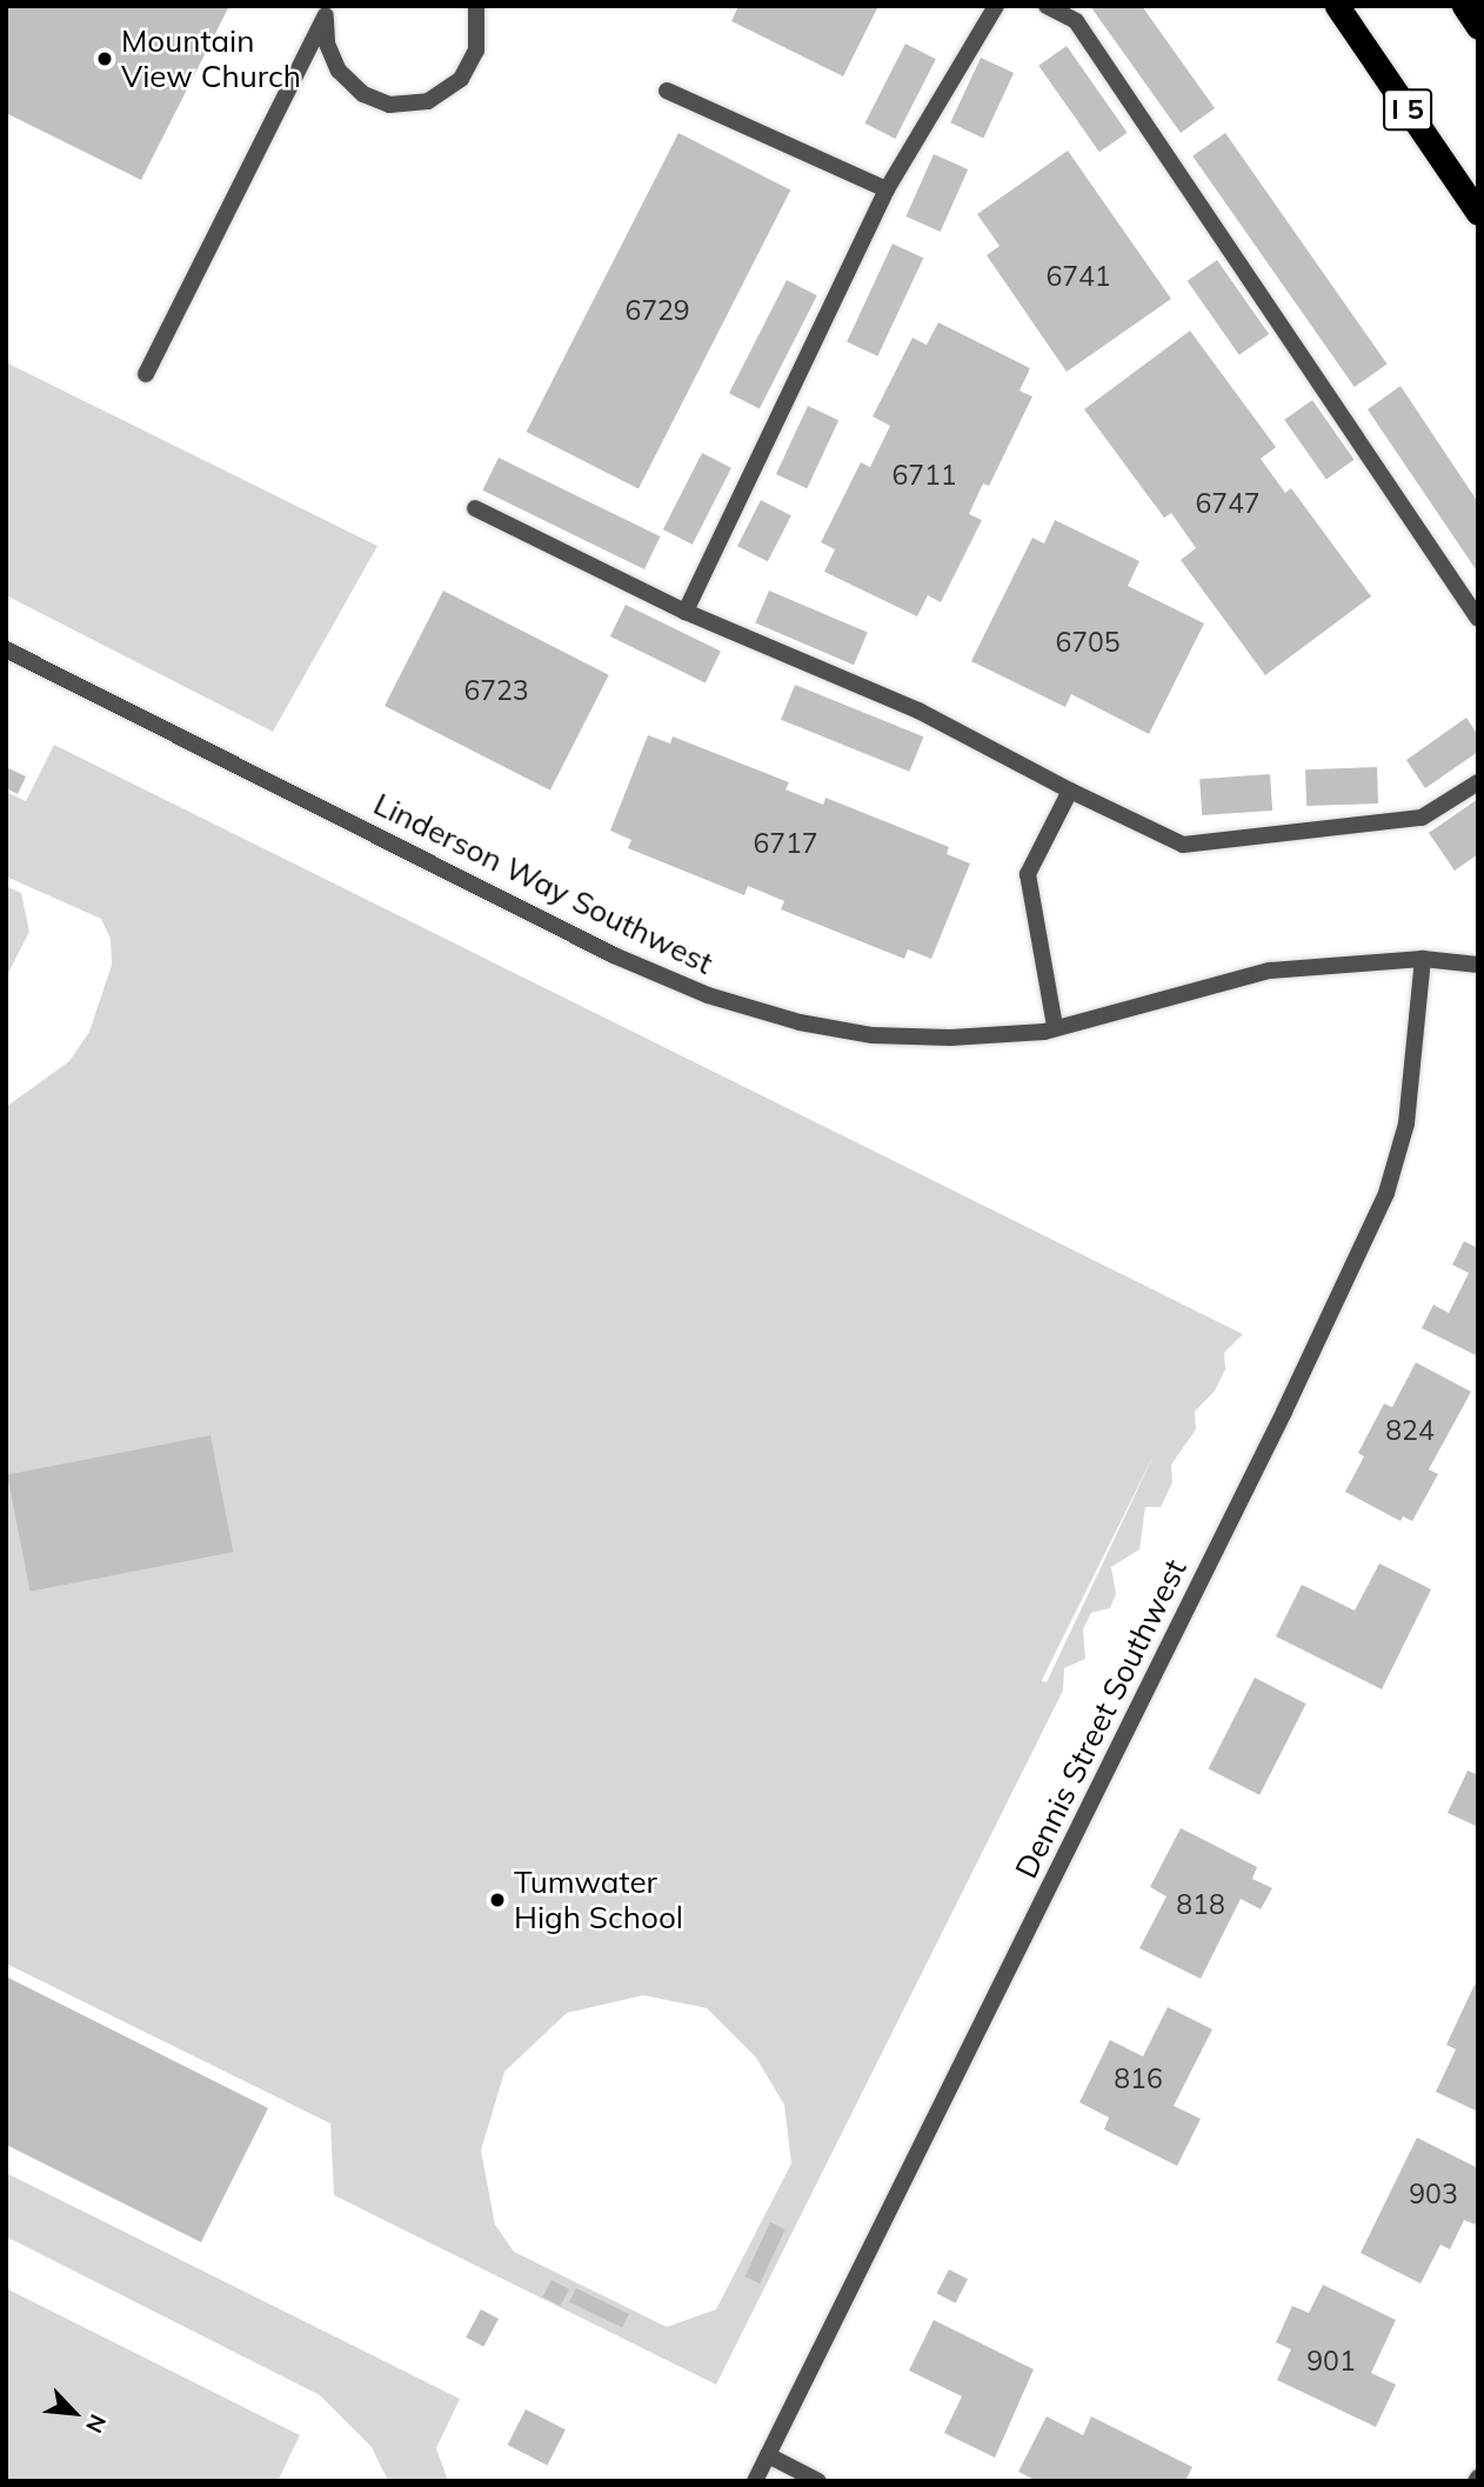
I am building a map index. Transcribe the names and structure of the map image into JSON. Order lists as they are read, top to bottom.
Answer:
{
  "streets": {
    "highway": ["I 5"],
    "street": ["Linderson Way Southwest", "Dennis Street Southwest"]
  },
  "crossings": [
    ["Linderson Way Southwest", "Dennis Street Southwest"]
  ],
  "places": ["Mountain View Church", "Tumwater High School"],
  "house_numbers": [
    "6741",
    "6729",
    "6711",
    "6747",
    "6705",
    "6723",
    "6717",
    "824",
    "818",
    "816",
    "903",
    "901"
  ],
  "north": "bottom right"
}
